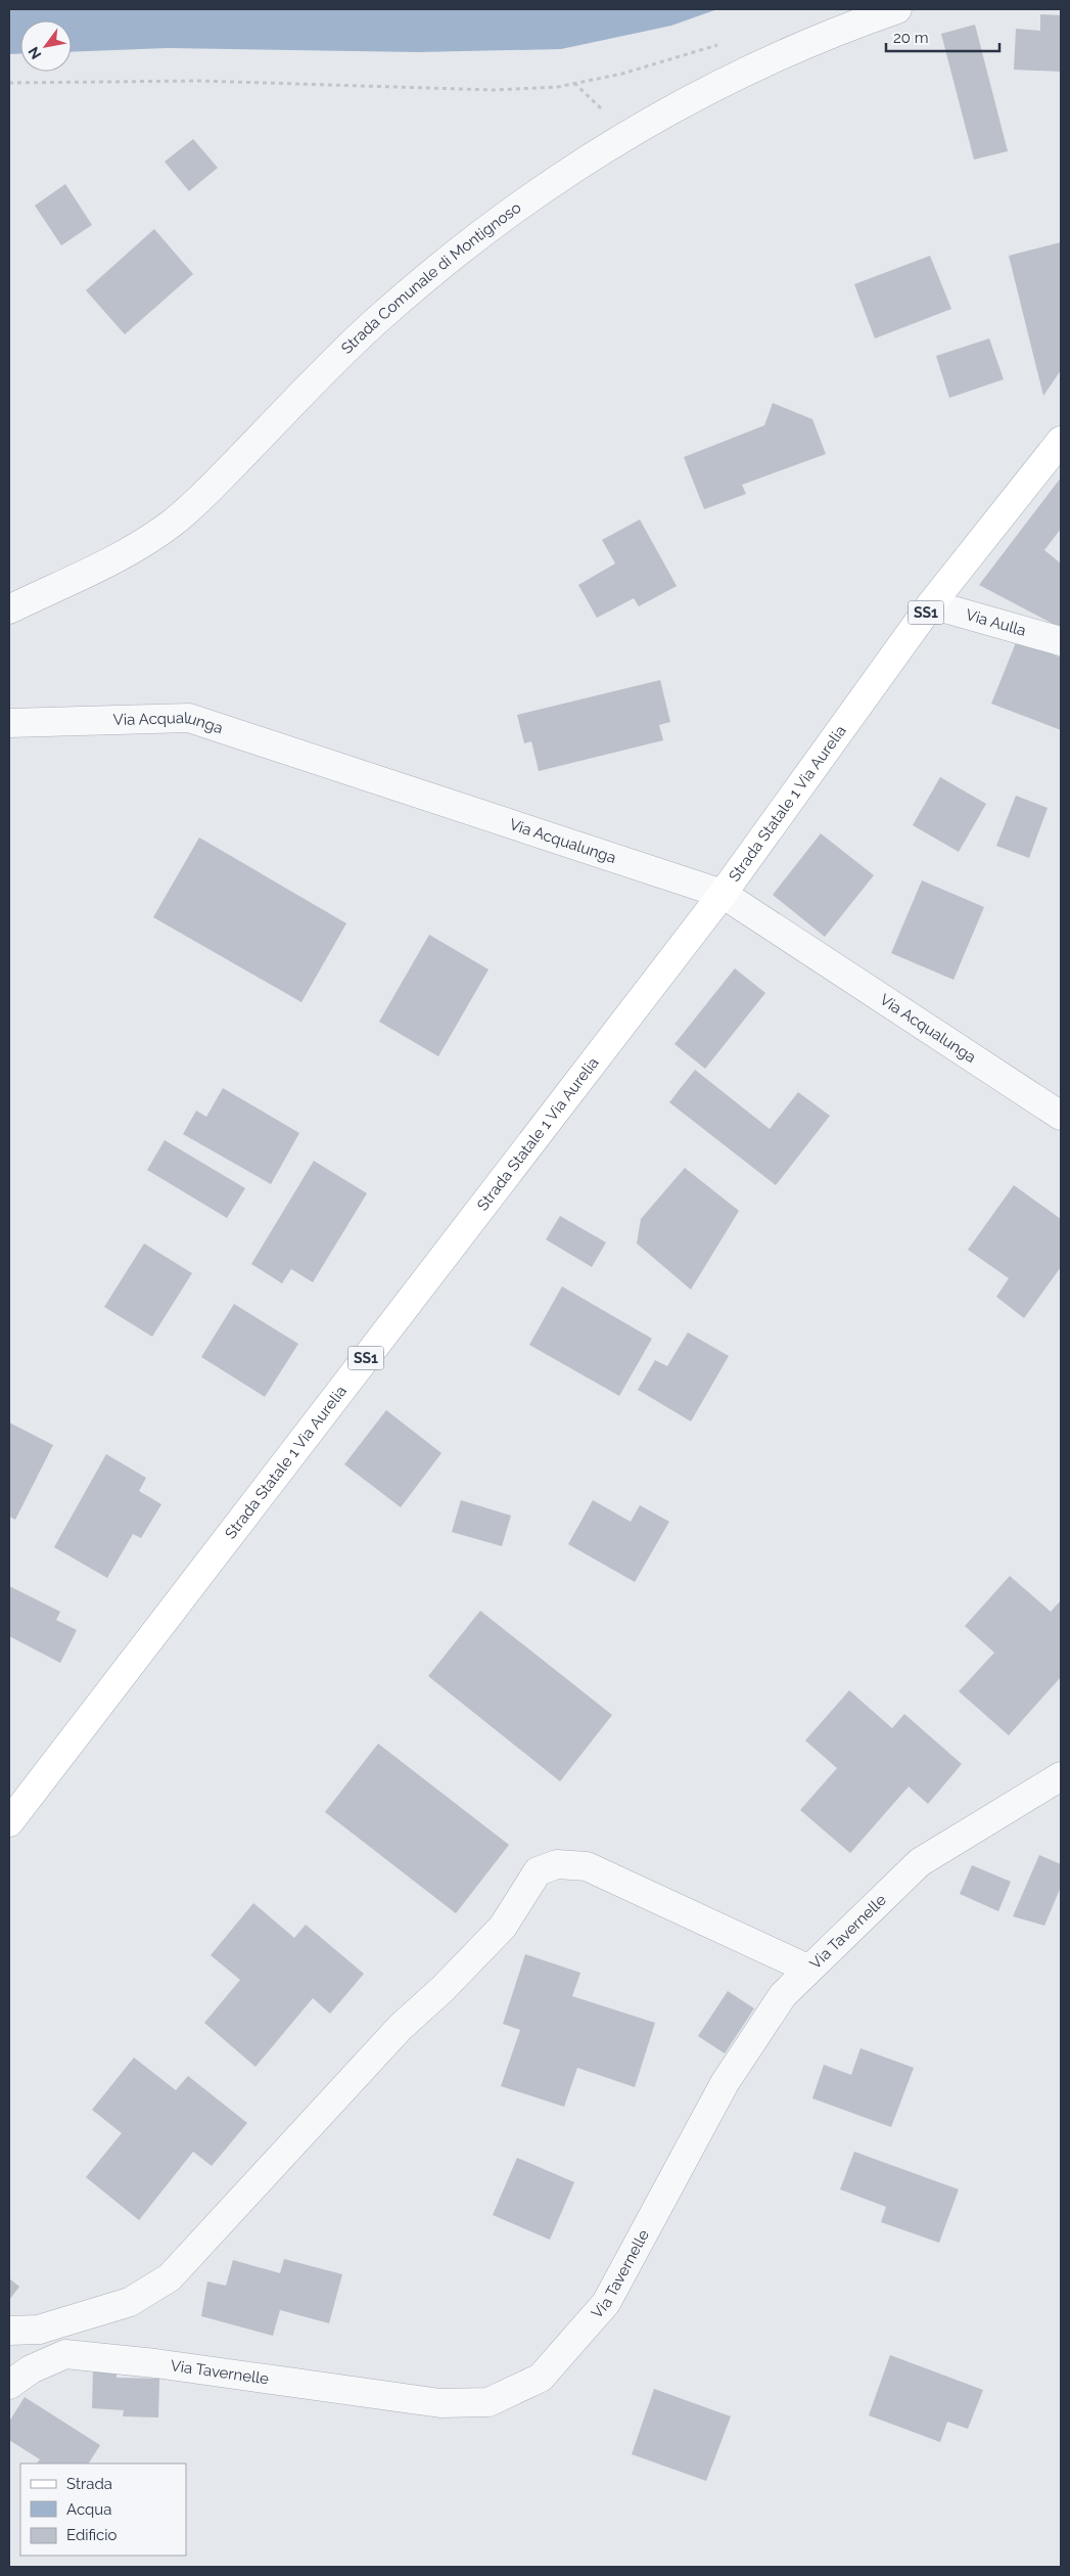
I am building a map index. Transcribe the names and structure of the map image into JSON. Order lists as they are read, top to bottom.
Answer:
{
  "streets": {
    "main road": ["SS1", "Strada Statale 1 Via Aurelia"],
    "street": [
      "Strada Comunale di Montignoso",
      "Via Aulla",
      "Via Acqualunga",
      "Via Tavernelle"
    ]
  },
  "crossings": [
    ["Via Aulla", "Strada Statale 1 Via Aurelia"],
    ["Via Acqualunga", "Strada Statale 1 Via Aurelia"]
  ],
  "legend": ["Strada", "Acqua", "Edificio"],
  "scale_bar": "20 m",
  "north": "bottom left"
}
